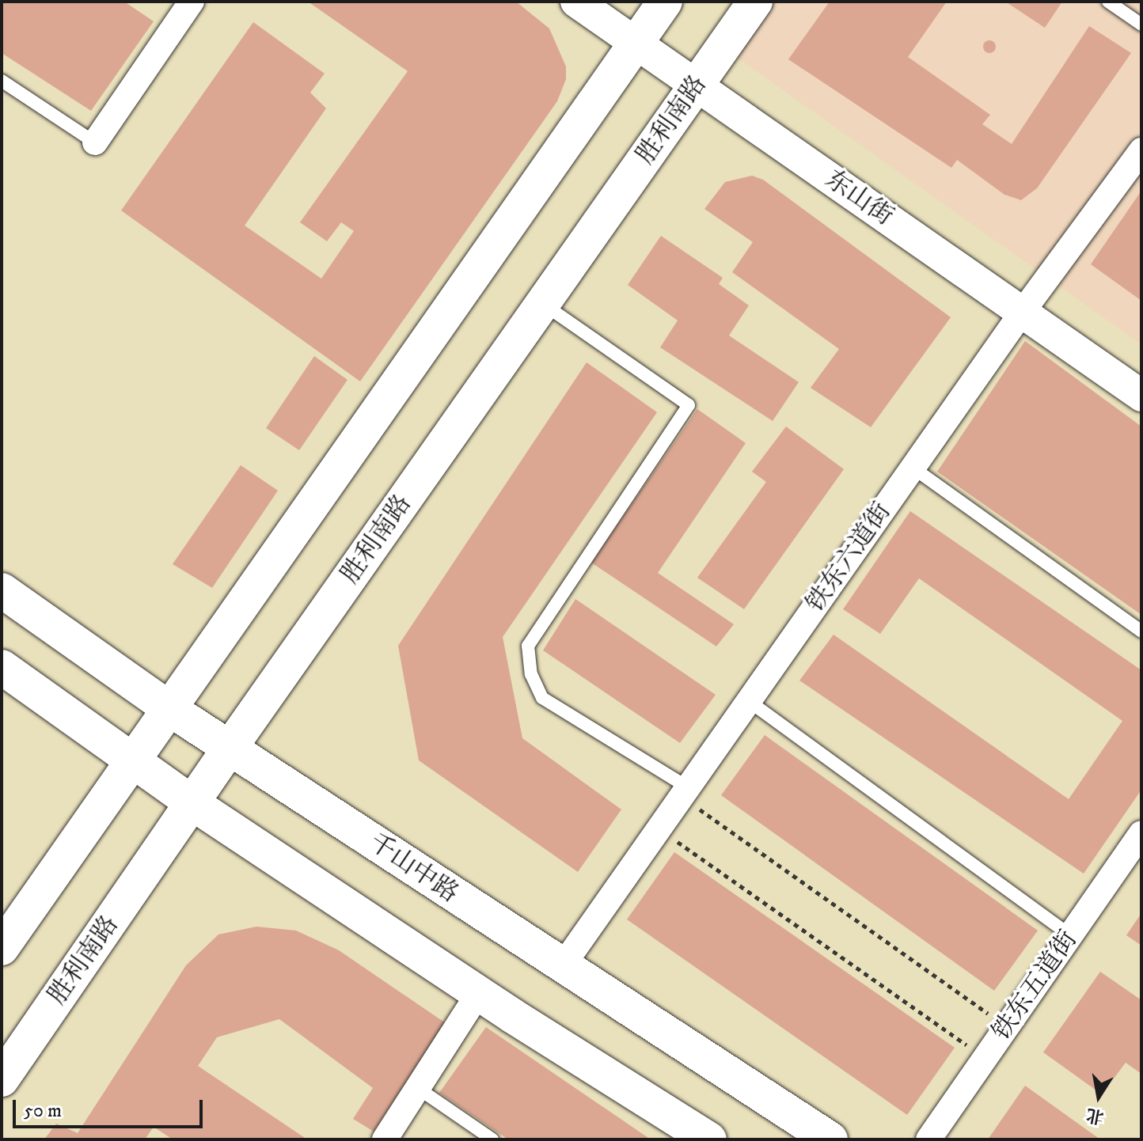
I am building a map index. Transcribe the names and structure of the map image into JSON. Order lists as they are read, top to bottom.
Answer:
{
  "streets": {
    "main road": ["胜利南路", "千山中路"],
    "street": ["东山街", "铁东六道街", "铁东五道街"]
  },
  "crossings": [
    ["胜利南路", "东山街"],
    ["胜利南路", "千山中路"],
    ["东山街", "铁东六道街"],
    ["铁东六道街", "千山中路"]
  ],
  "scale_bar": "50 m",
  "north": "bottom"
}
